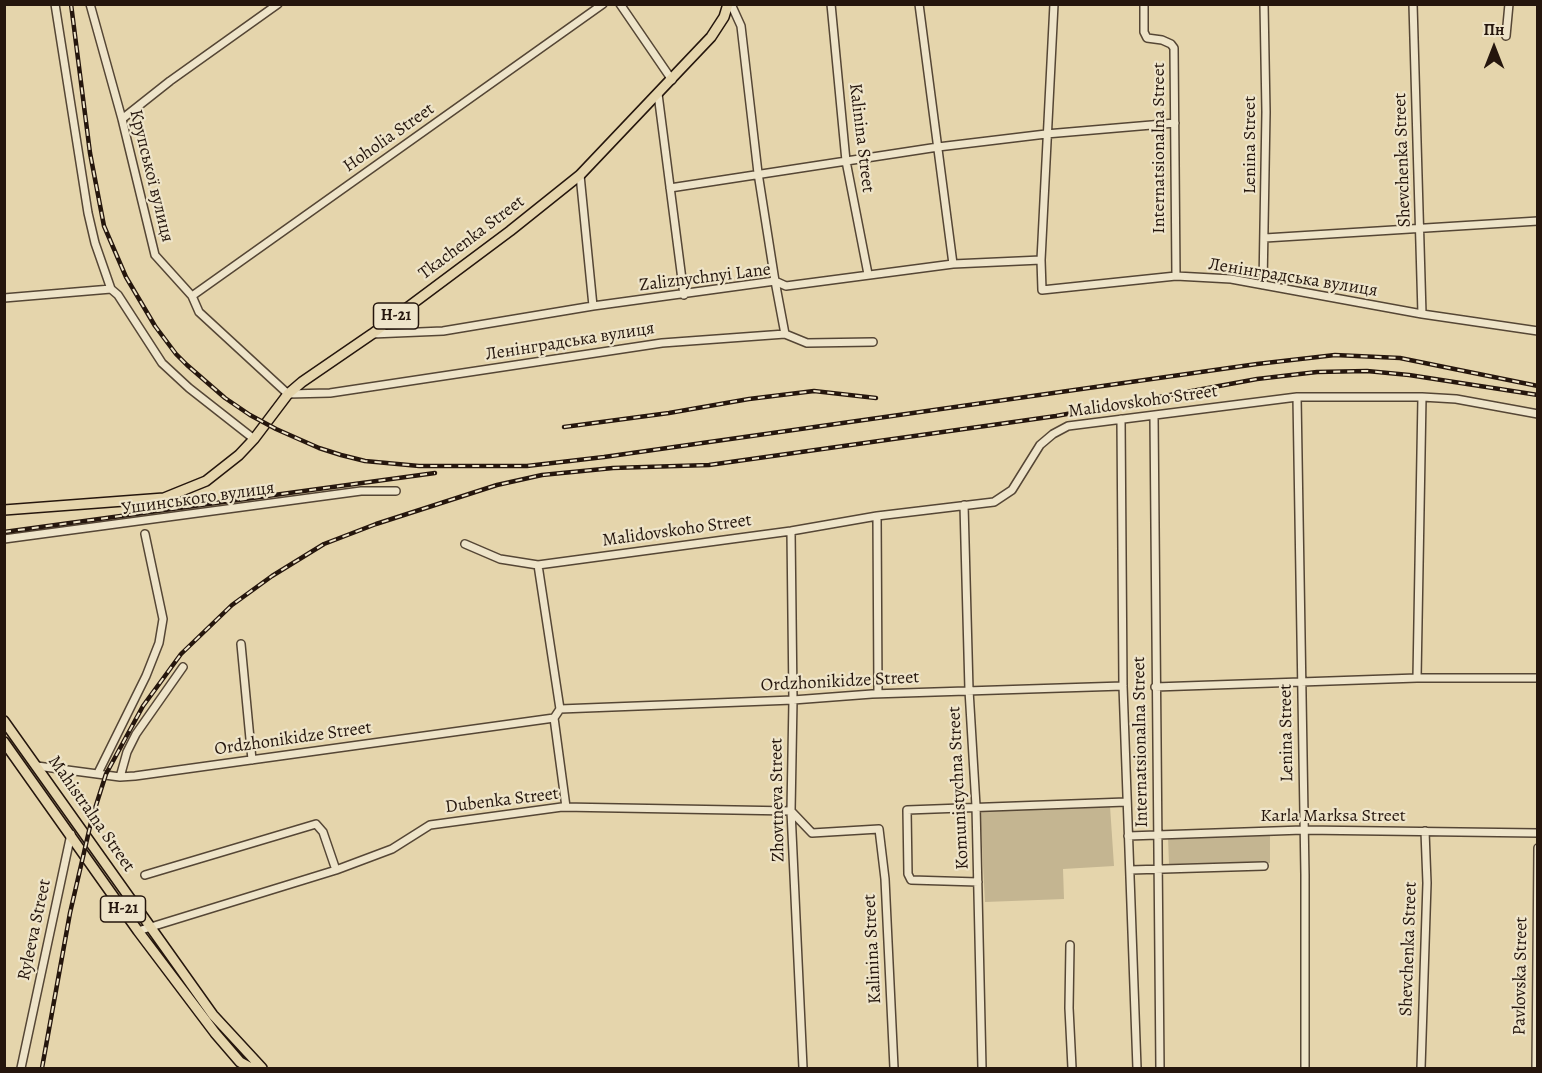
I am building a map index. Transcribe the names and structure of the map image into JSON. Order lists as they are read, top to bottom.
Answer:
{
  "streets": {
    "main road": ["Tkachenka Street", "Н-21", "Mahistralna Street"],
    "street": [
      "Hoholia Street",
      "Kalinina Street",
      "Lenina Street",
      "Internatsionalna Street",
      "Shevchenka Street",
      "Крупської вулиця",
      "Zaliznychnyi Lane",
      "Ленінградська вулиця",
      "Malidovskoho Street",
      "Ушинського вулиця",
      "Ordzhonikidze Street",
      "Komunistychna Street",
      "Zhovtneva Street",
      "Dubenka Street",
      "Karla Marksa Street",
      "Ryleeva Street",
      "Pavlovska Street"
    ]
  },
  "crossings": [
    ["Hoholia Street", "Крупської вулиця"],
    ["Kalinina Street", "Zaliznychnyi Lane"],
    ["Kalinina Street", "Zhovtneva Street"],
    ["Kalinina Street", "Dubenka Street"],
    ["Lenina Street", "Ленінградська вулиця"],
    ["Lenina Street", "Malidovskoho Street"],
    ["Lenina Street", "Karla Marksa Street"],
    ["Internatsionalna Street", "Ленінградська вулиця"],
    ["Internatsionalna Street", "Malidovskoho Street"],
    ["Internatsionalna Street", "Ordzhonikidze Street"],
    ["Internatsionalna Street", "Karla Marksa Street"],
    ["Shevchenka Street", "Ленінградська вулиця"],
    ["Shevchenka Street", "Karla Marksa Street"],
    ["Крупської вулиця", "Tkachenka Street"],
    ["Крупської вулиця", "Ленінградська вулиця"],
    ["Tkachenka Street", "Zaliznychnyi Lane"],
    ["Tkachenka Street", "Ленінградська вулиця"],
    ["Zaliznychnyi Lane", "Ленінградська вулиця"],
    ["Malidovskoho Street", "Komunistychna Street"],
    ["Malidovskoho Street", "Zhovtneva Street"],
    ["Ordzhonikidze Street", "Komunistychna Street"],
    ["Ordzhonikidze Street", "Zhovtneva Street"],
    ["Ordzhonikidze Street", "Mahistralna Street"],
    ["Zhovtneva Street", "Dubenka Street"],
    ["Dubenka Street", "Mahistralna Street"],
    ["Mahistralna Street", "Ryleeva Street"]
  ],
  "north": "top"
}
